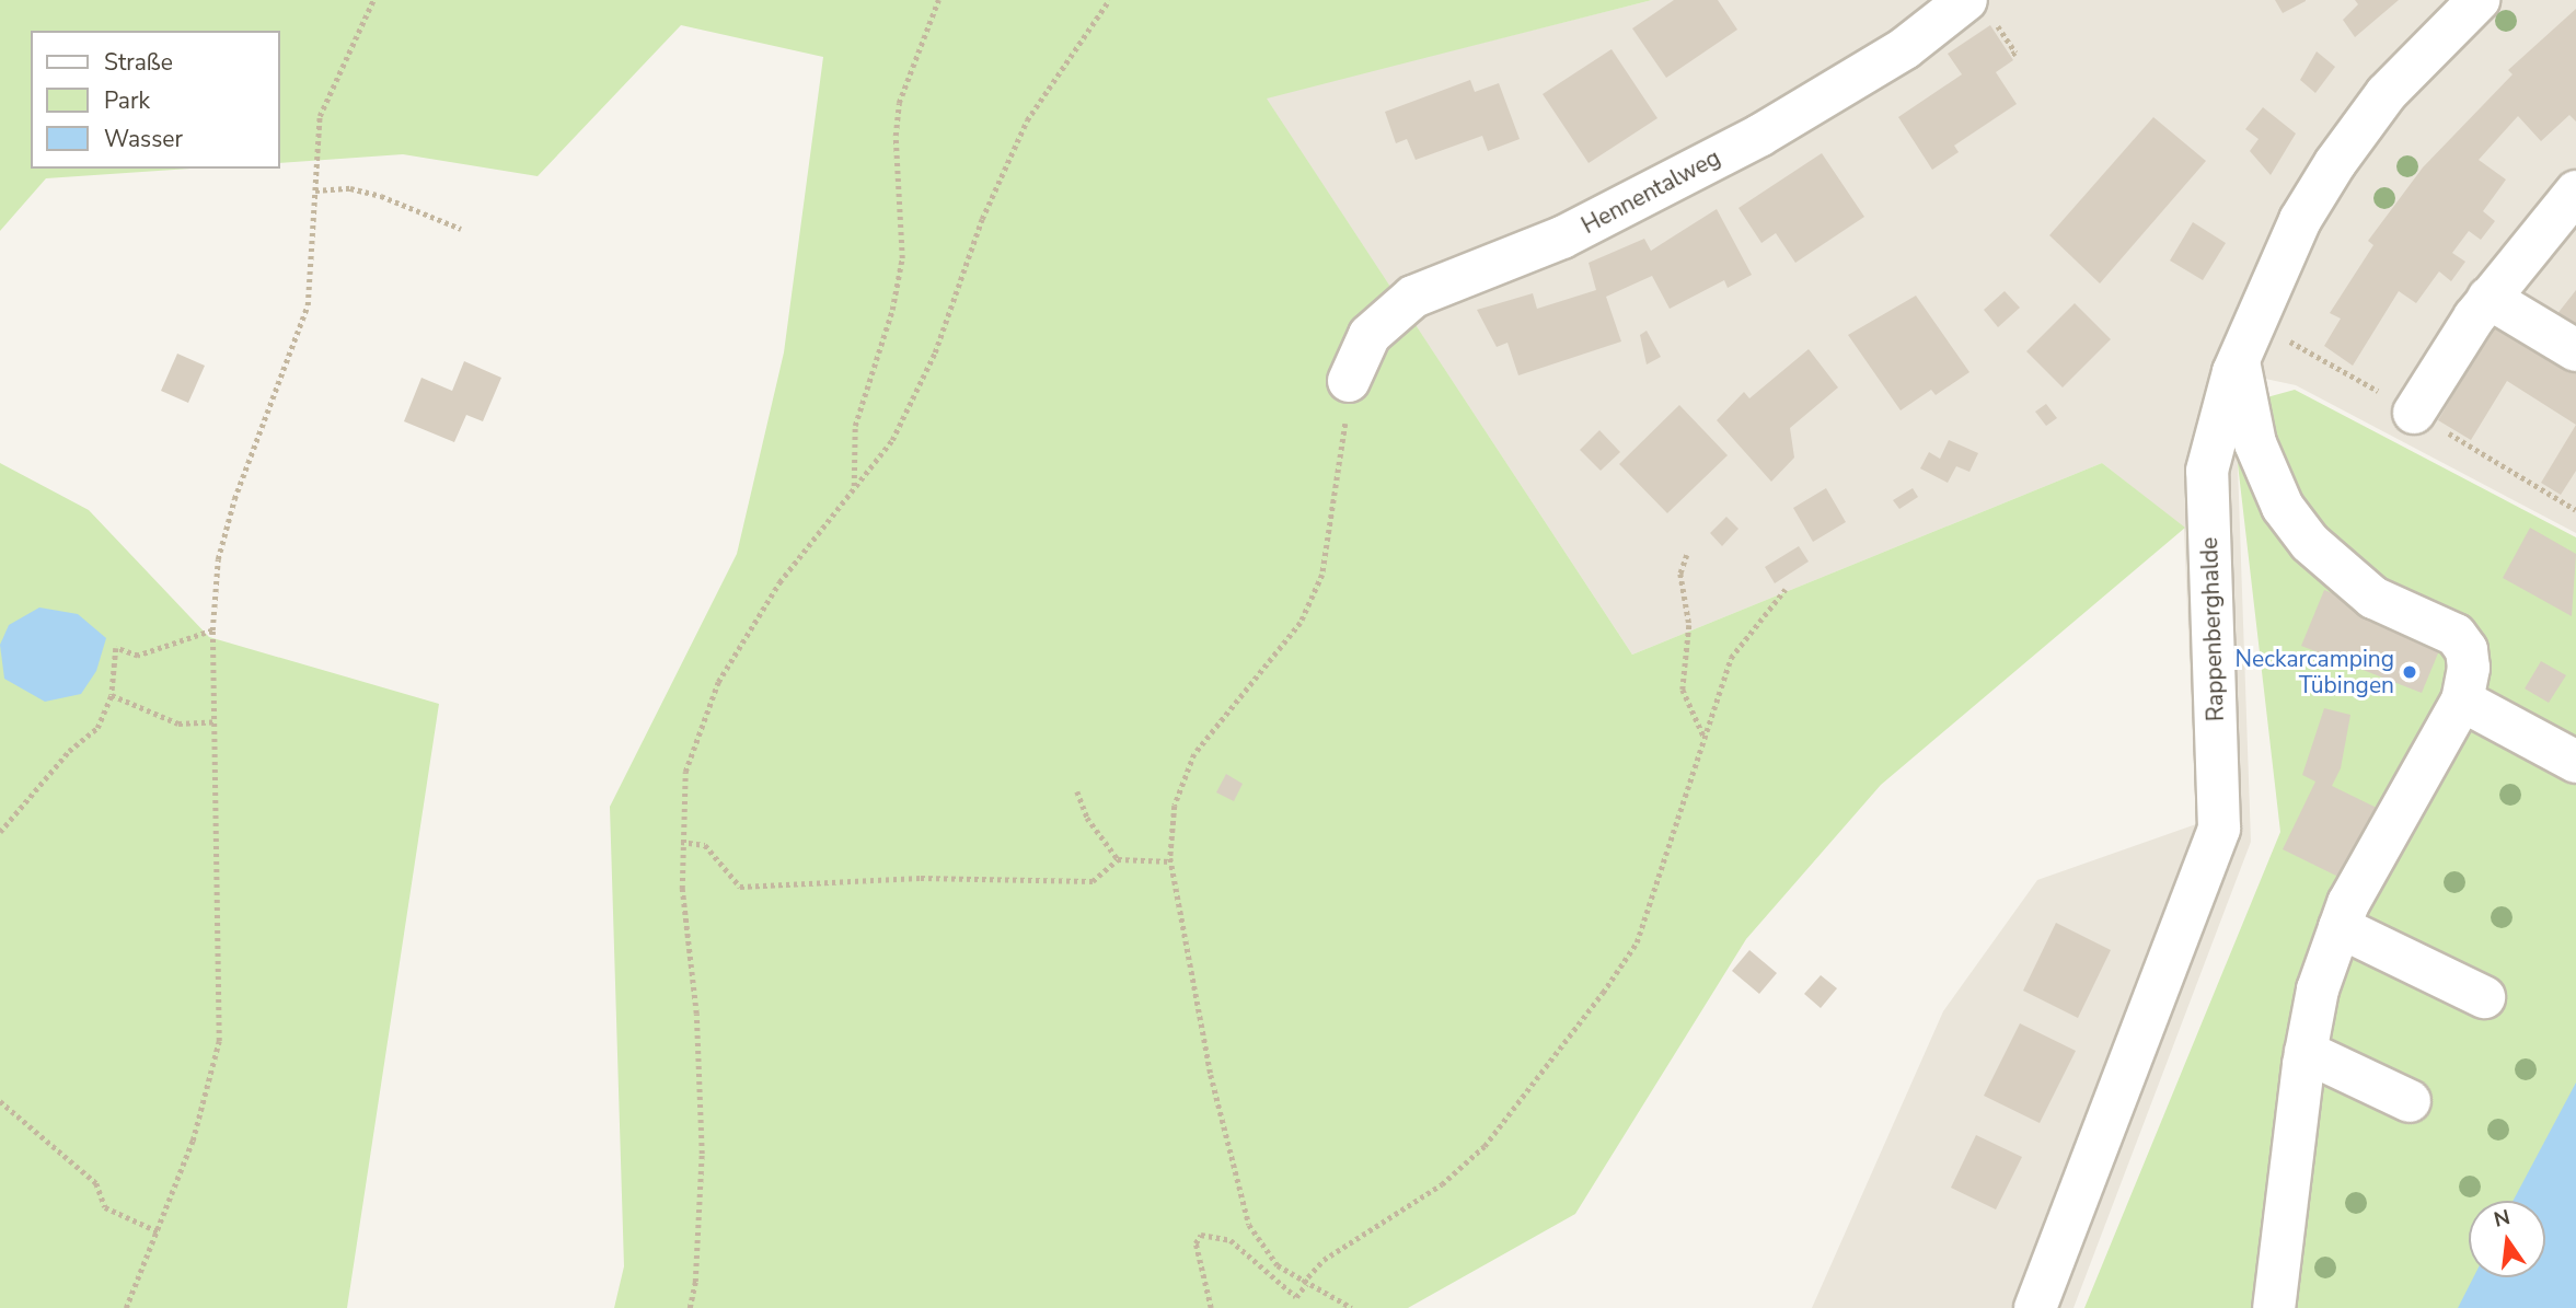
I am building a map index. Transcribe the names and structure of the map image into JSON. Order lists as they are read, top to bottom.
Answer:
{
  "streets": {
    "street": ["Hennentalweg", "Rappenberghalde"]
  },
  "places": ["Neckarcamping Tübingen"],
  "legend": ["Straße", "Park", "Wasser"],
  "north": "top"
}
